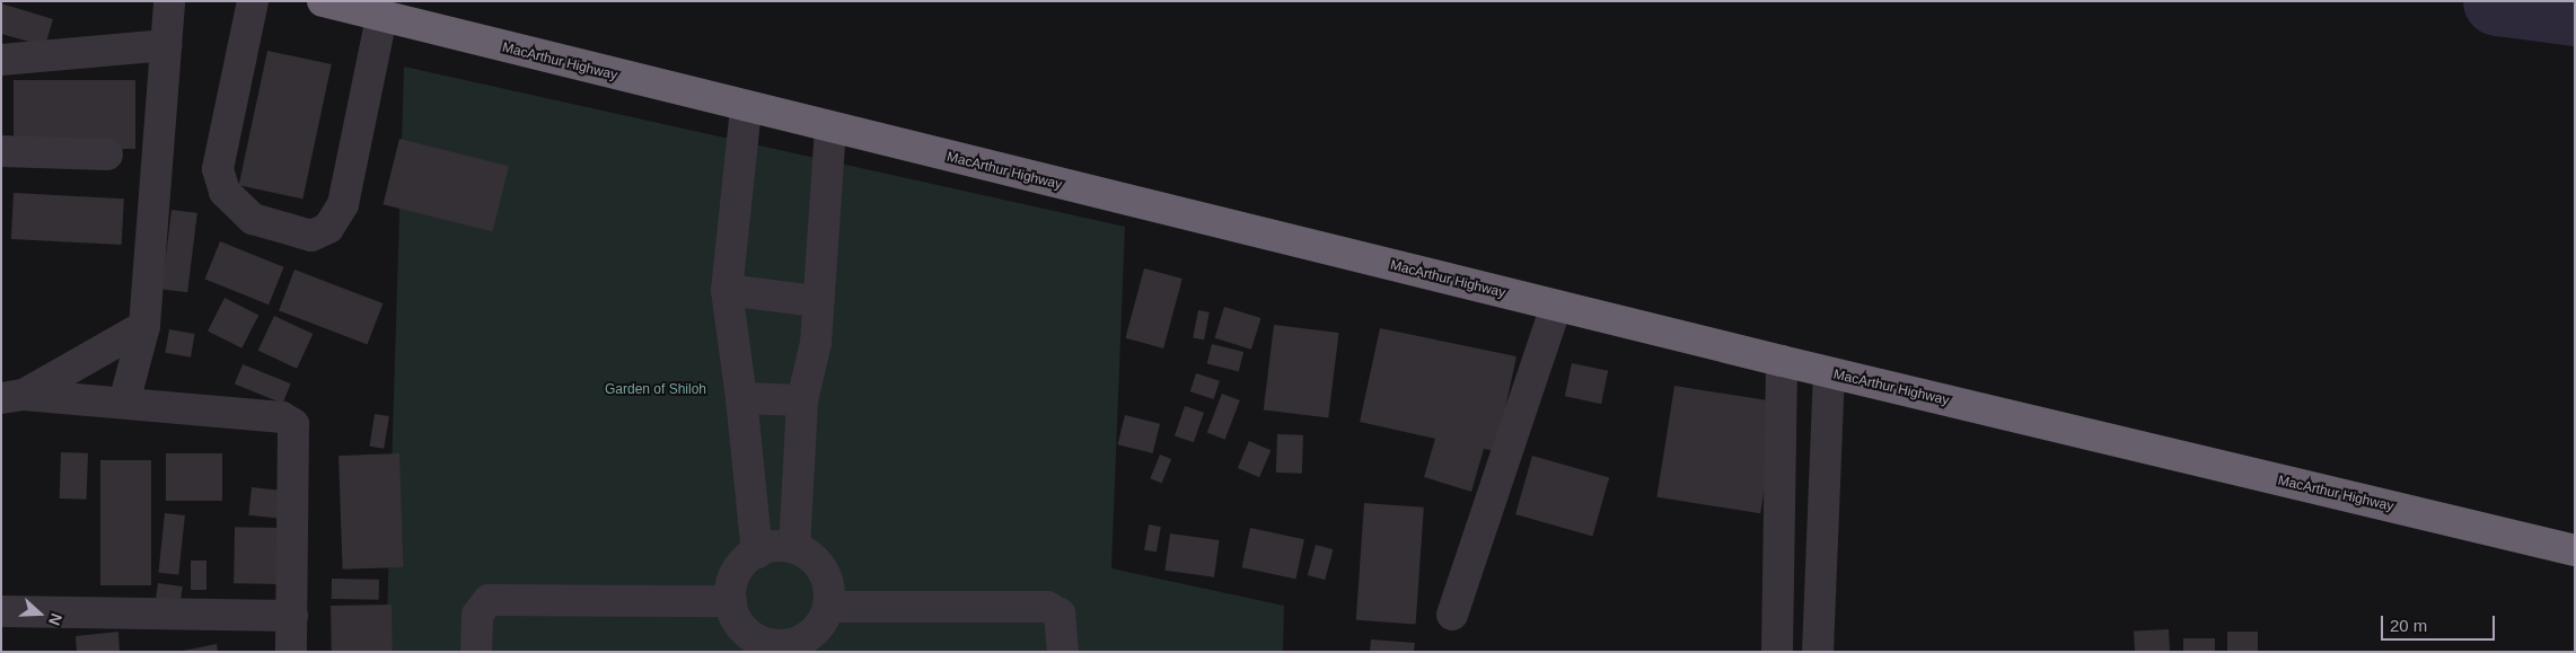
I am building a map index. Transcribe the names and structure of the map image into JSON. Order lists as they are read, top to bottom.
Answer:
{
  "streets": {
    "highway": ["MacArthur Highway"]
  },
  "parks": ["Garden of Shiloh"],
  "scale_bar": "20 m",
  "north": "right"
}
